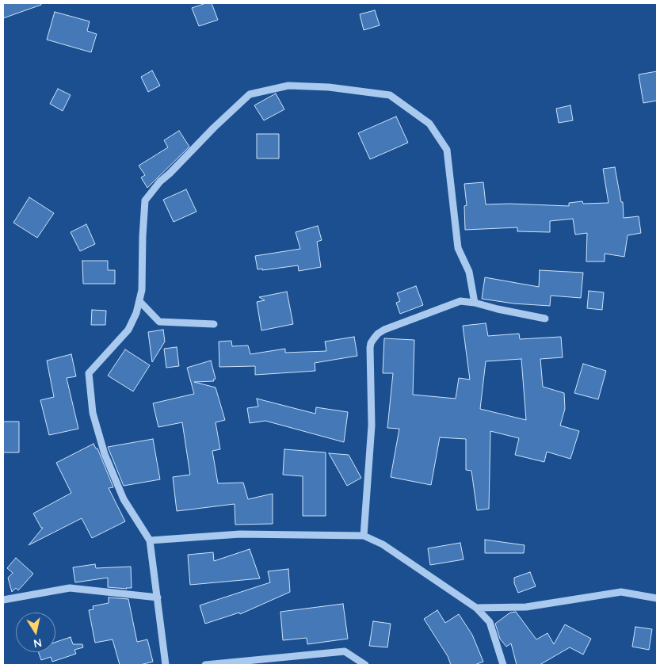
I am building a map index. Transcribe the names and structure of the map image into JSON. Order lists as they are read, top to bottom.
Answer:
{
  "north": "bottom"
}
